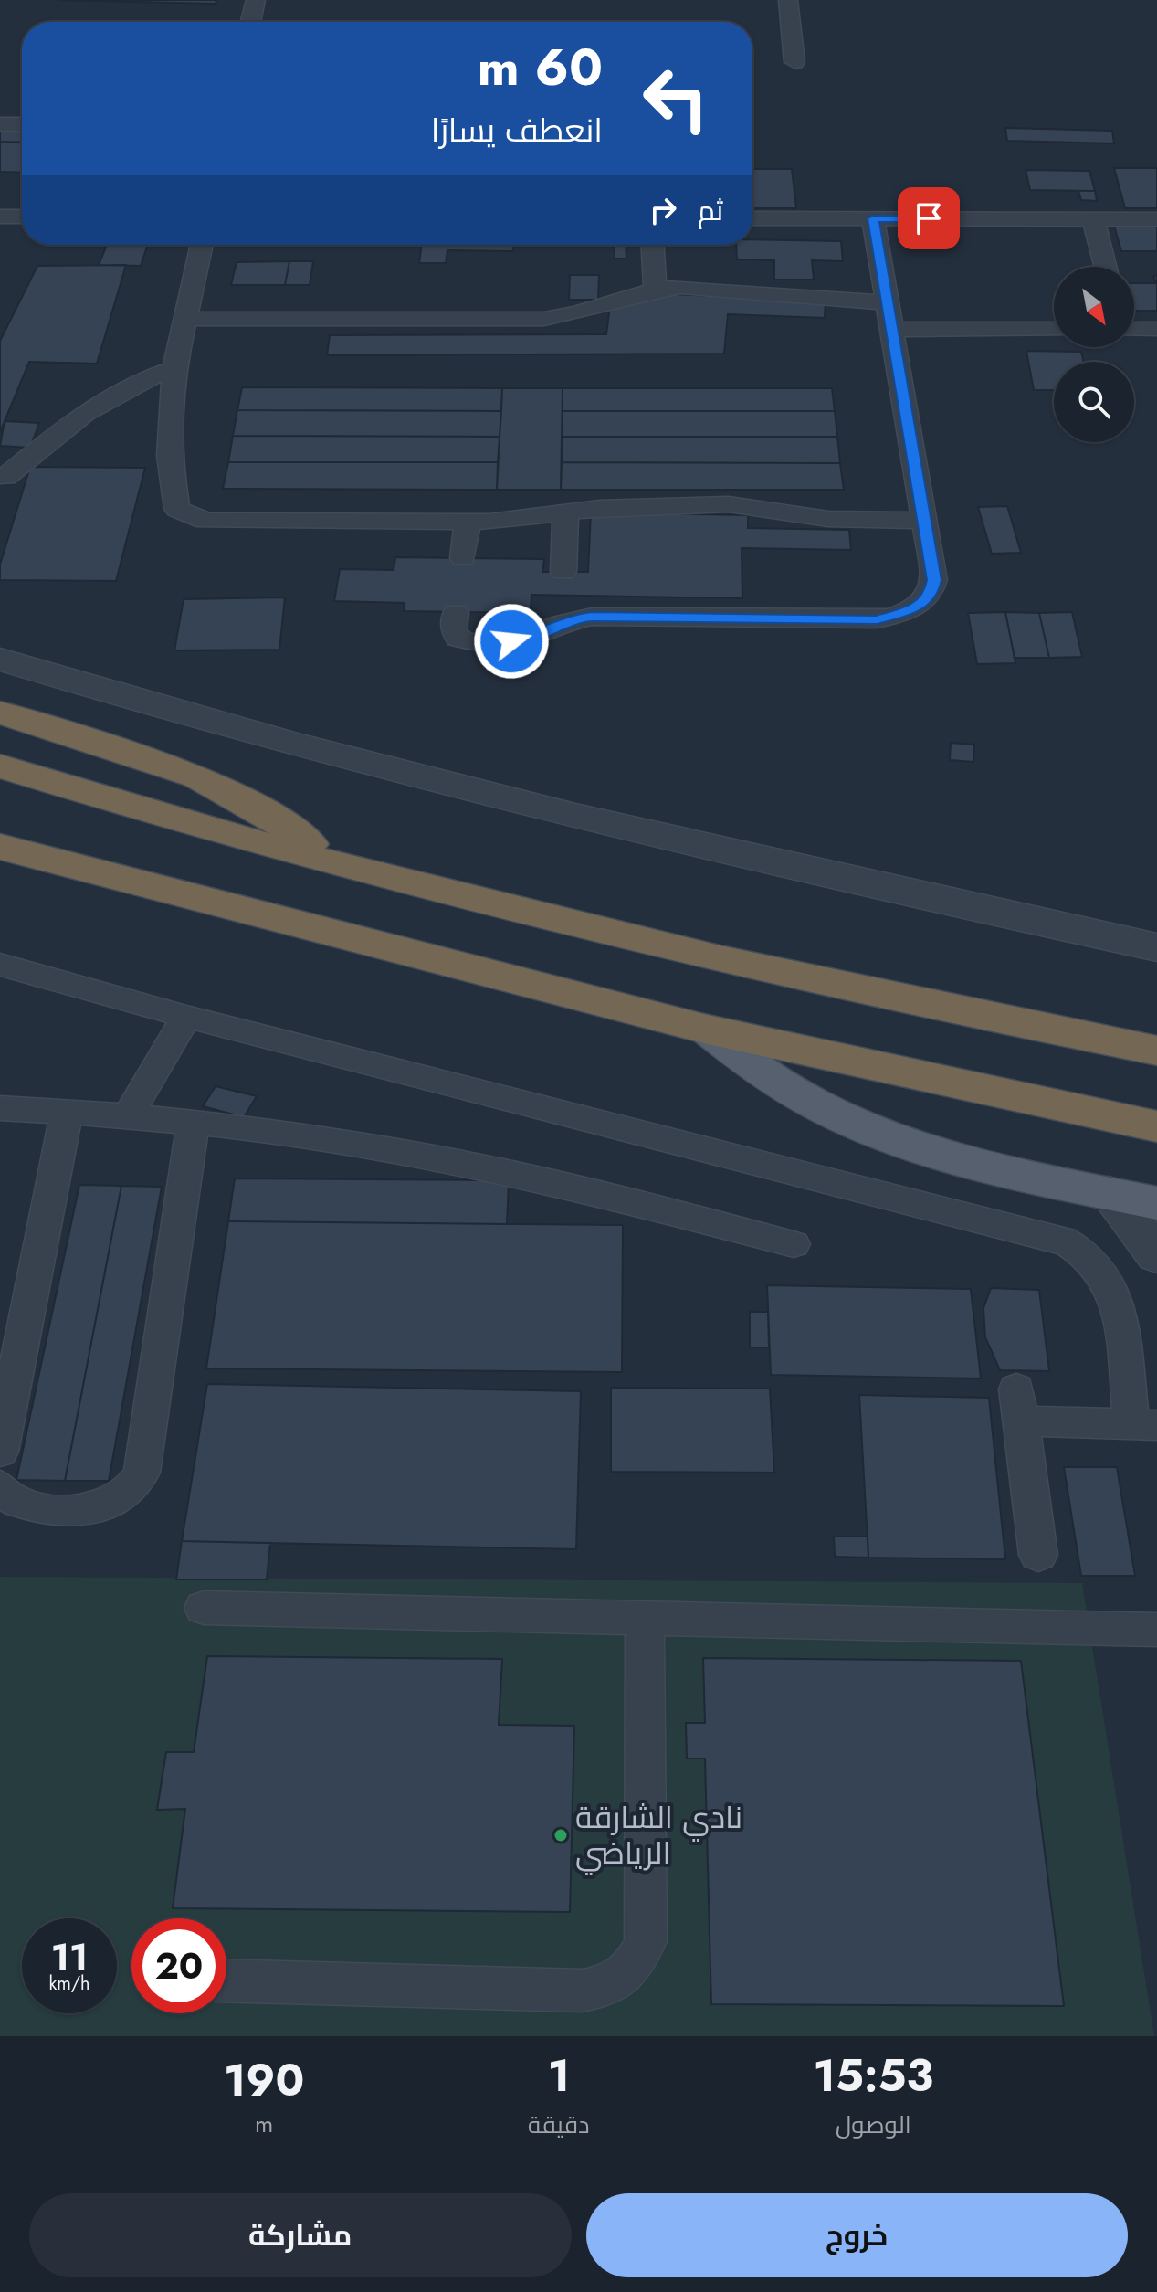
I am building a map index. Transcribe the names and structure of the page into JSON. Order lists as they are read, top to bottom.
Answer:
{
  "places": ["نادي الشارقة الرياضي"],
  "north": "bottom right",
  "page": {
    "turn": ["60 m", "انعطف يسارًا"],
    "then": "ثم",
    "speed": "11 km/h",
    "limit": "20",
    "eta": [
      "15:53",
      "الوصول",
      "1",
      "دقيقة",
      "190",
      "m"
    ],
    "buttons": ["خروج", "مشاركة"]
  }
}
